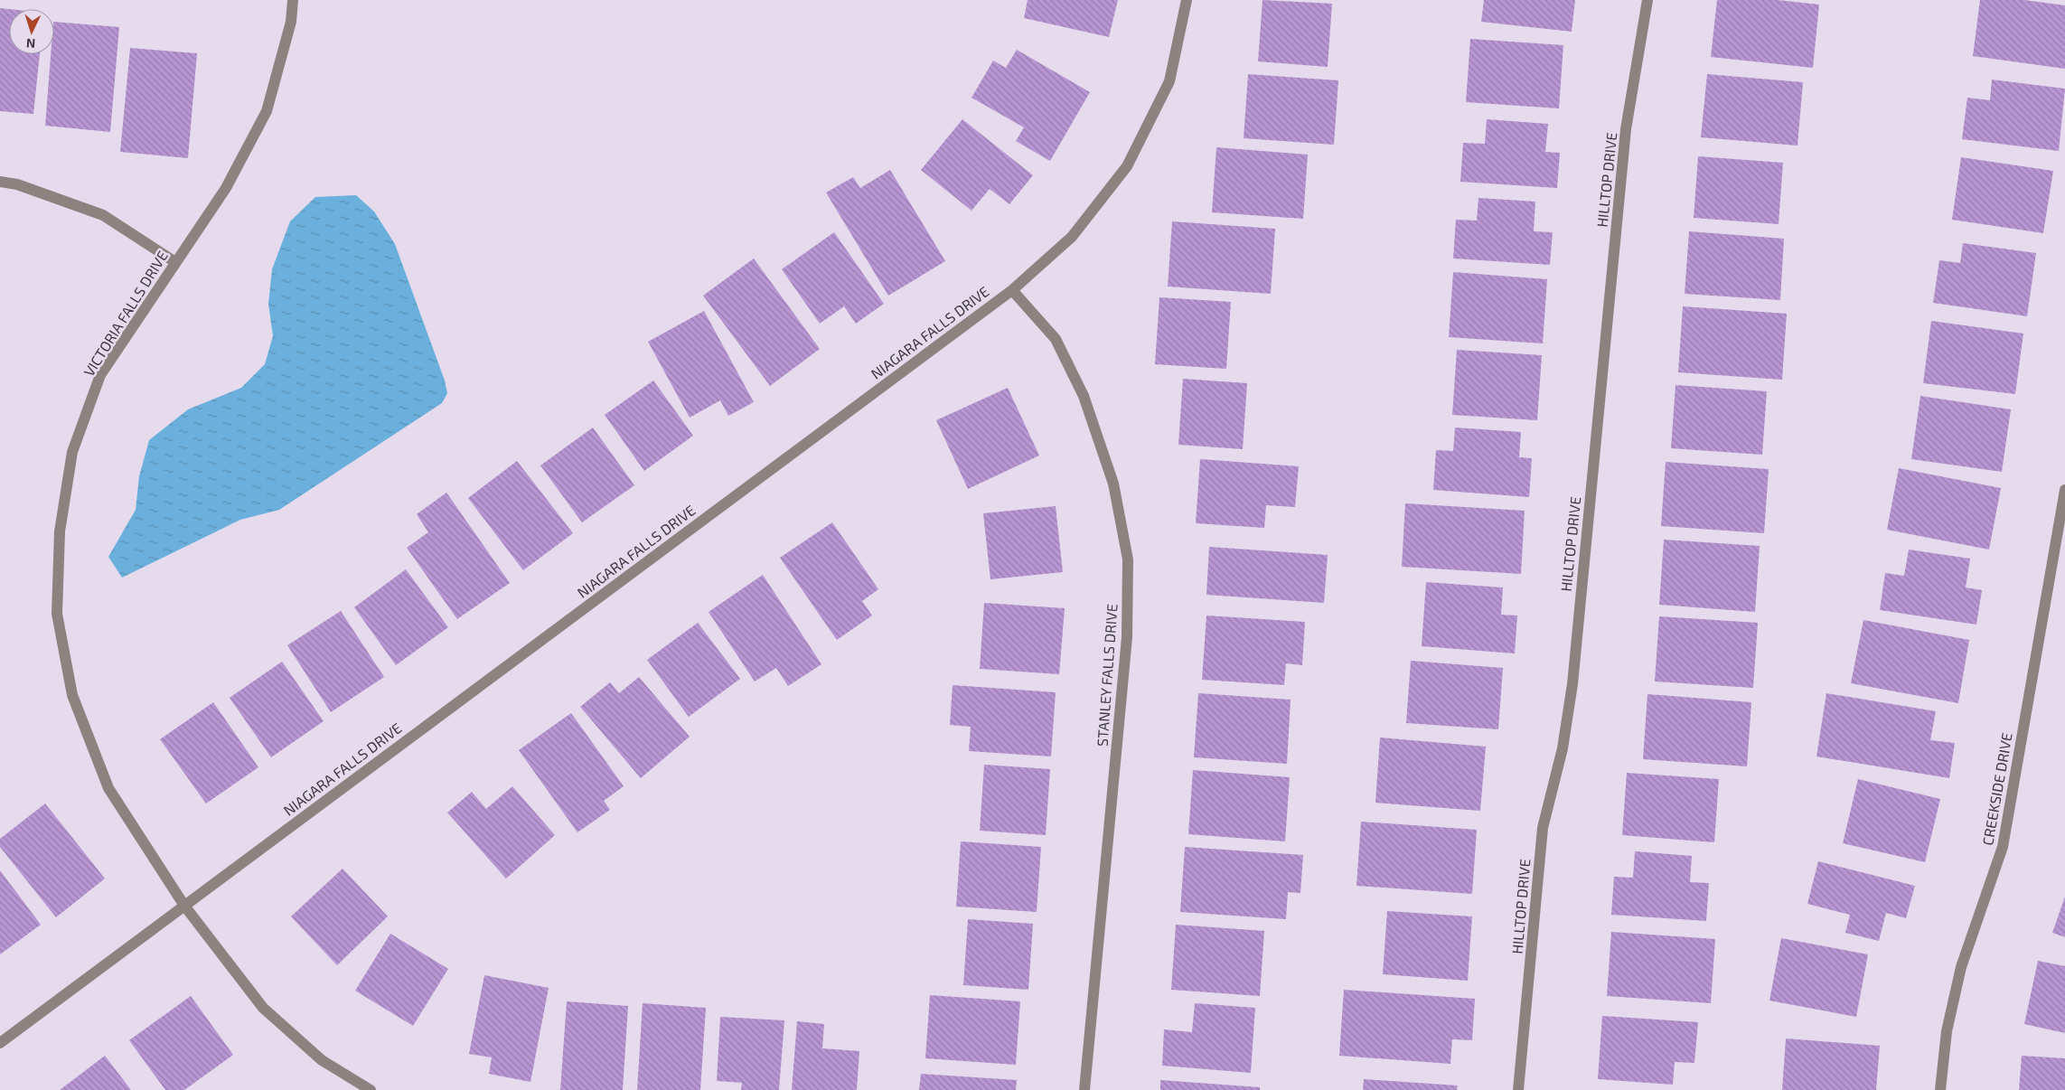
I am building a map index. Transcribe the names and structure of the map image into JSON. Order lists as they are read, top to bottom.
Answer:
{
  "streets": {
    "street": [
      "HILLTOP DRIVE",
      "VICTORIA FALLS DRIVE",
      "NIAGARA FALLS DRIVE",
      "STANLEY FALLS DRIVE",
      "CREEKSIDE DRIVE"
    ]
  },
  "crossings": [
    ["VICTORIA FALLS DRIVE", "NIAGARA FALLS DRIVE"],
    ["NIAGARA FALLS DRIVE", "STANLEY FALLS DRIVE"]
  ],
  "north": "bottom"
}
